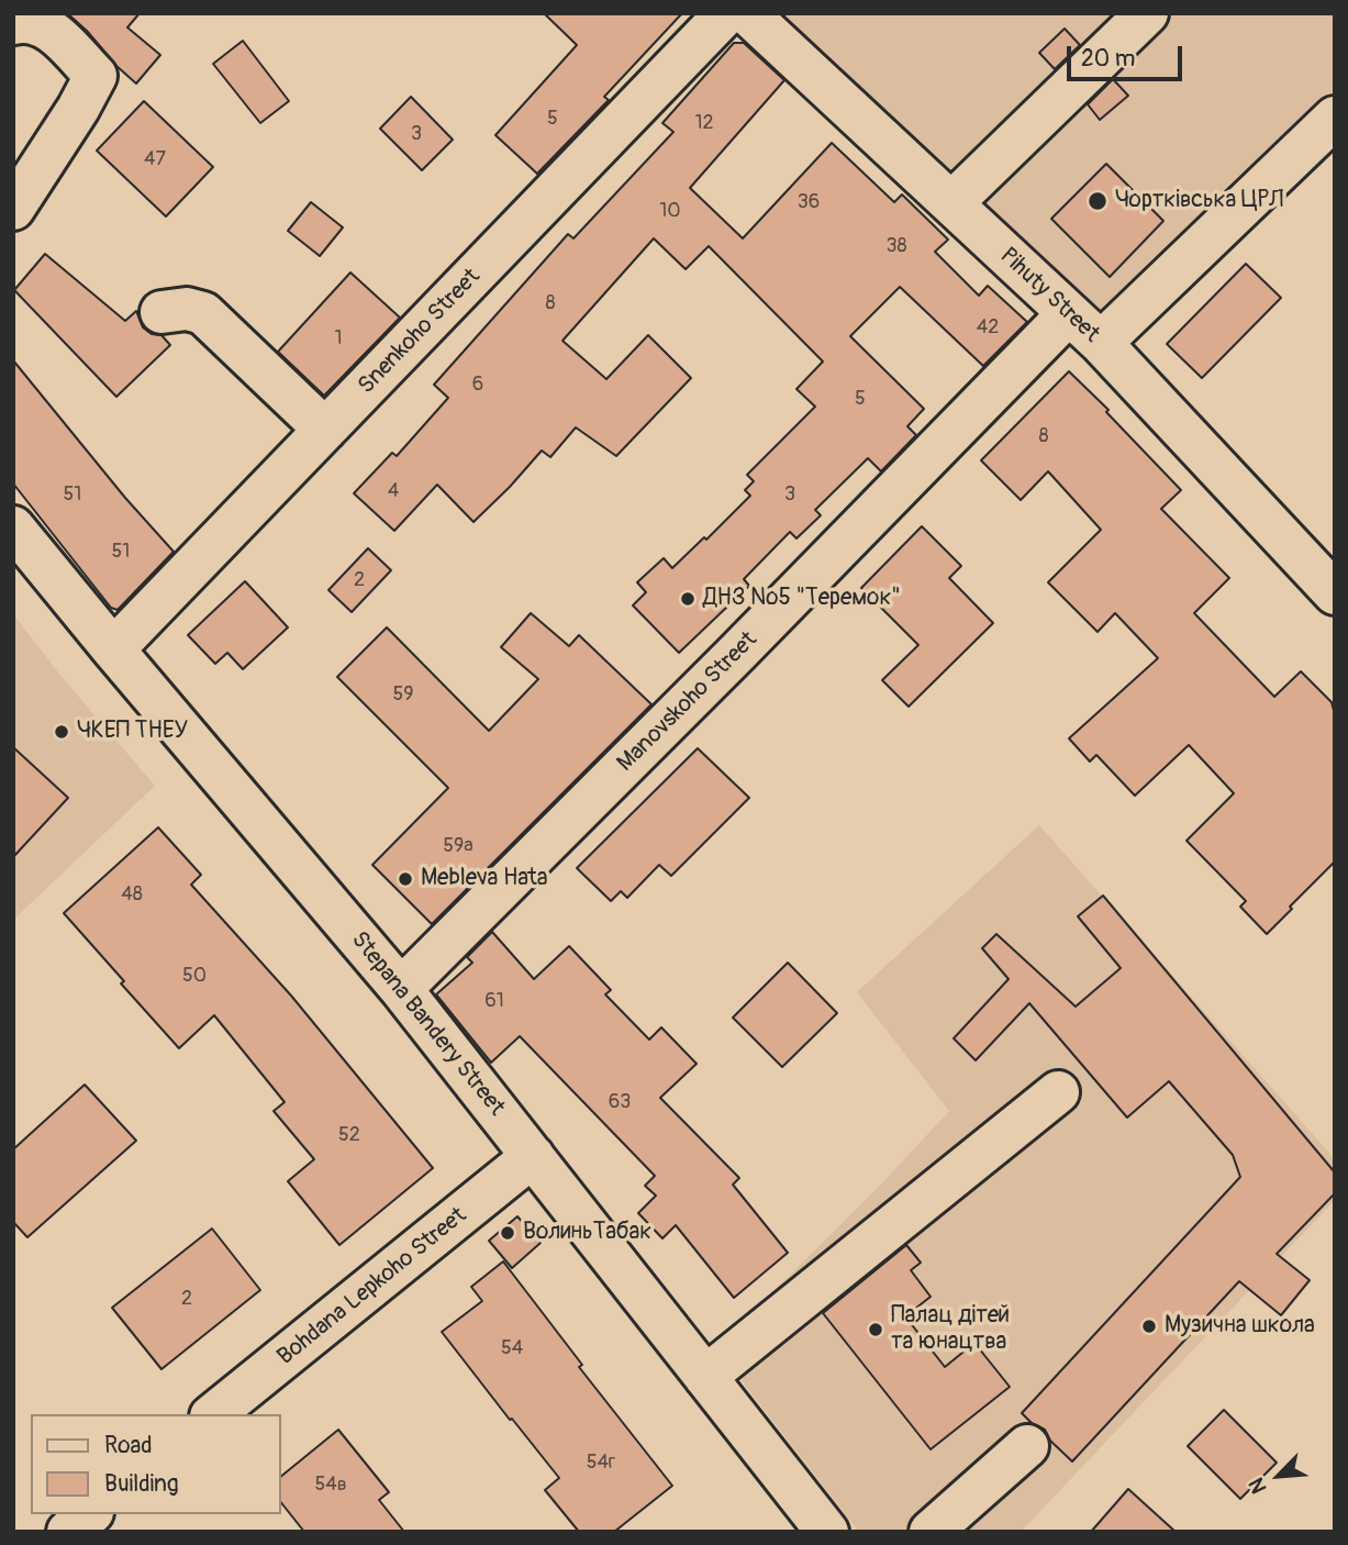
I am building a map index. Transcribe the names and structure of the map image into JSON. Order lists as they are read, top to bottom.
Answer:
{
  "streets": {
    "street": [
      "Pihuty Street",
      "Snenkoho Street",
      "Manovskoho Street",
      "Stepana Bandery Street",
      "Bohdana Lepkoho Street"
    ]
  },
  "crossings": [
    ["Pihuty Street", "Manovskoho Street"],
    ["Snenkoho Street", "Stepana Bandery Street"],
    ["Manovskoho Street", "Stepana Bandery Street"],
    ["Stepana Bandery Street", "Bohdana Lepkoho Street"]
  ],
  "places": [
    "Чортківська ЦРЛ",
    "ДНЗ №5 \"Теремок\"",
    "ЧКЕП ТНЕУ",
    "Mebleva Hata",
    "ВолиньТабак",
    "Музична школа",
    "Палац дітей та юнацтва"
  ],
  "house_numbers": [
    "5",
    "12",
    "3",
    "47",
    "36",
    "10",
    "38",
    "8",
    "42",
    "1",
    "6",
    "5",
    "8",
    "4",
    "51",
    "3",
    "51",
    "2",
    "59",
    "59а",
    "48",
    "50",
    "61",
    "63",
    "52",
    "2",
    "54",
    "54г",
    "54в"
  ],
  "legend": ["Road", "Building"],
  "scale_bar": "20 m",
  "north": "bottom left"
}
